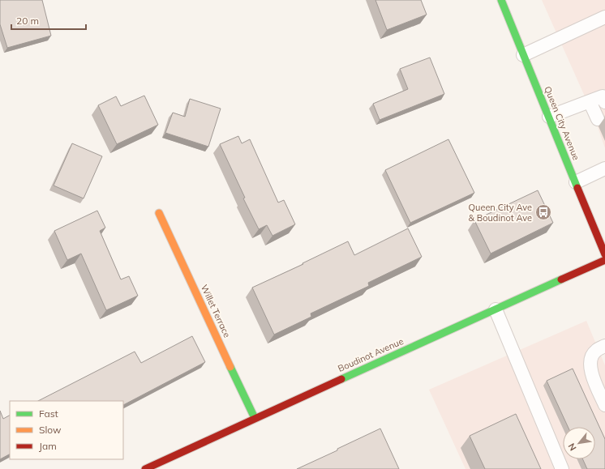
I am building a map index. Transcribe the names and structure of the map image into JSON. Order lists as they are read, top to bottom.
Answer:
{
  "streets": {
    "street": ["Queen City Avenue", "Willet Terrace", "Boudinot Avenue"]
  },
  "crossings": [
    ["Willet Terrace", "Boudinot Avenue"]
  ],
  "places": {
    "bus stop": ["Queen City Ave & Boudinot Ave"]
  },
  "legend": ["Fast", "Slow", "Jam"],
  "scale_bar": "20 m",
  "north": "bottom left"
}
